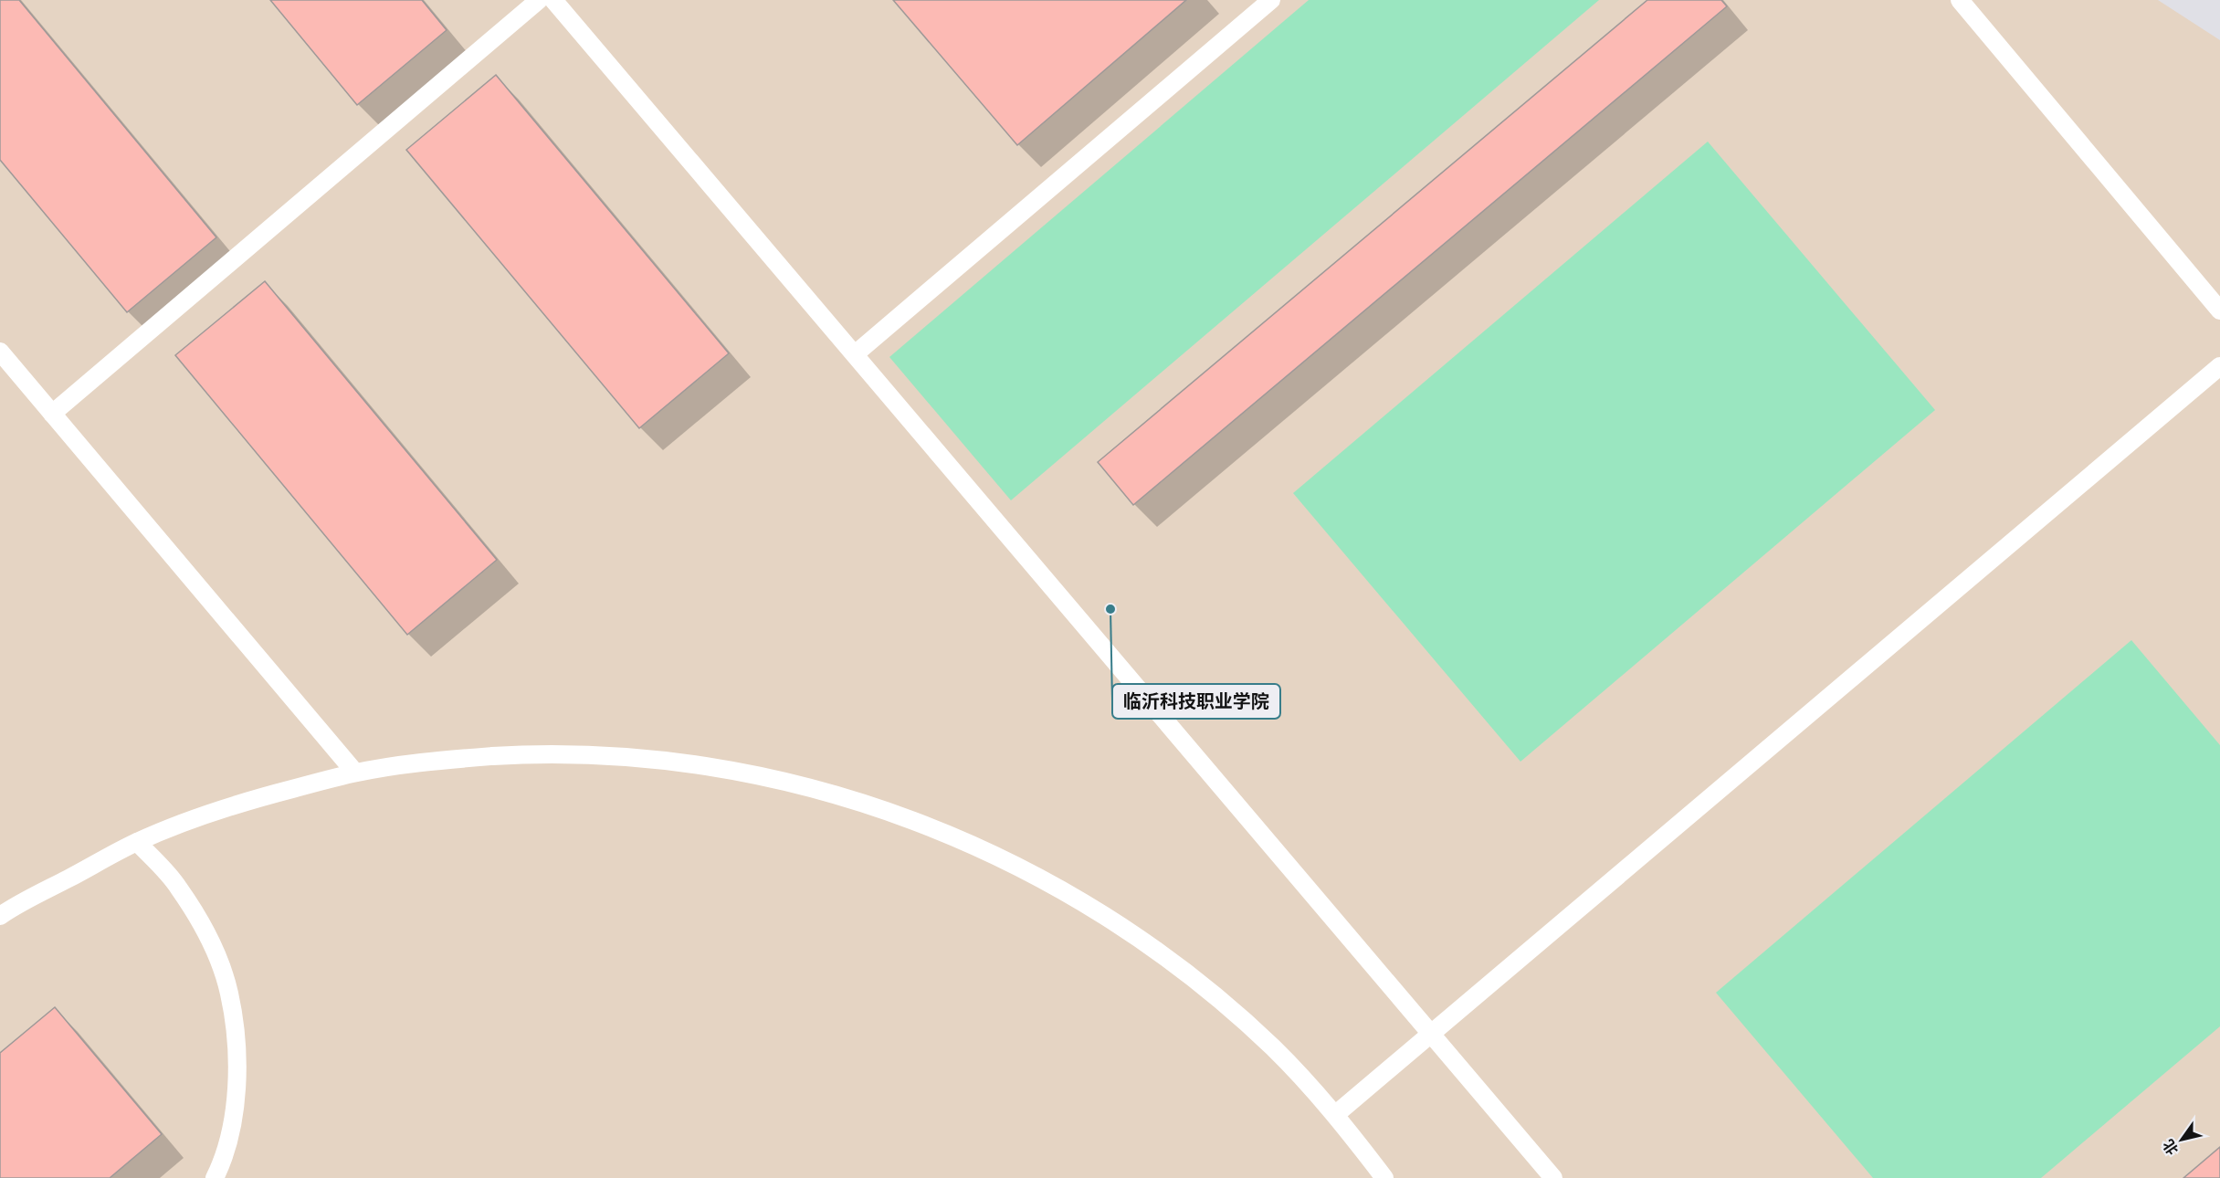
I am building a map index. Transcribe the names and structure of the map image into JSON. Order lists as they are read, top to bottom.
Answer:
{
  "places": ["临沂科技职业学院"],
  "north": "bottom left"
}
